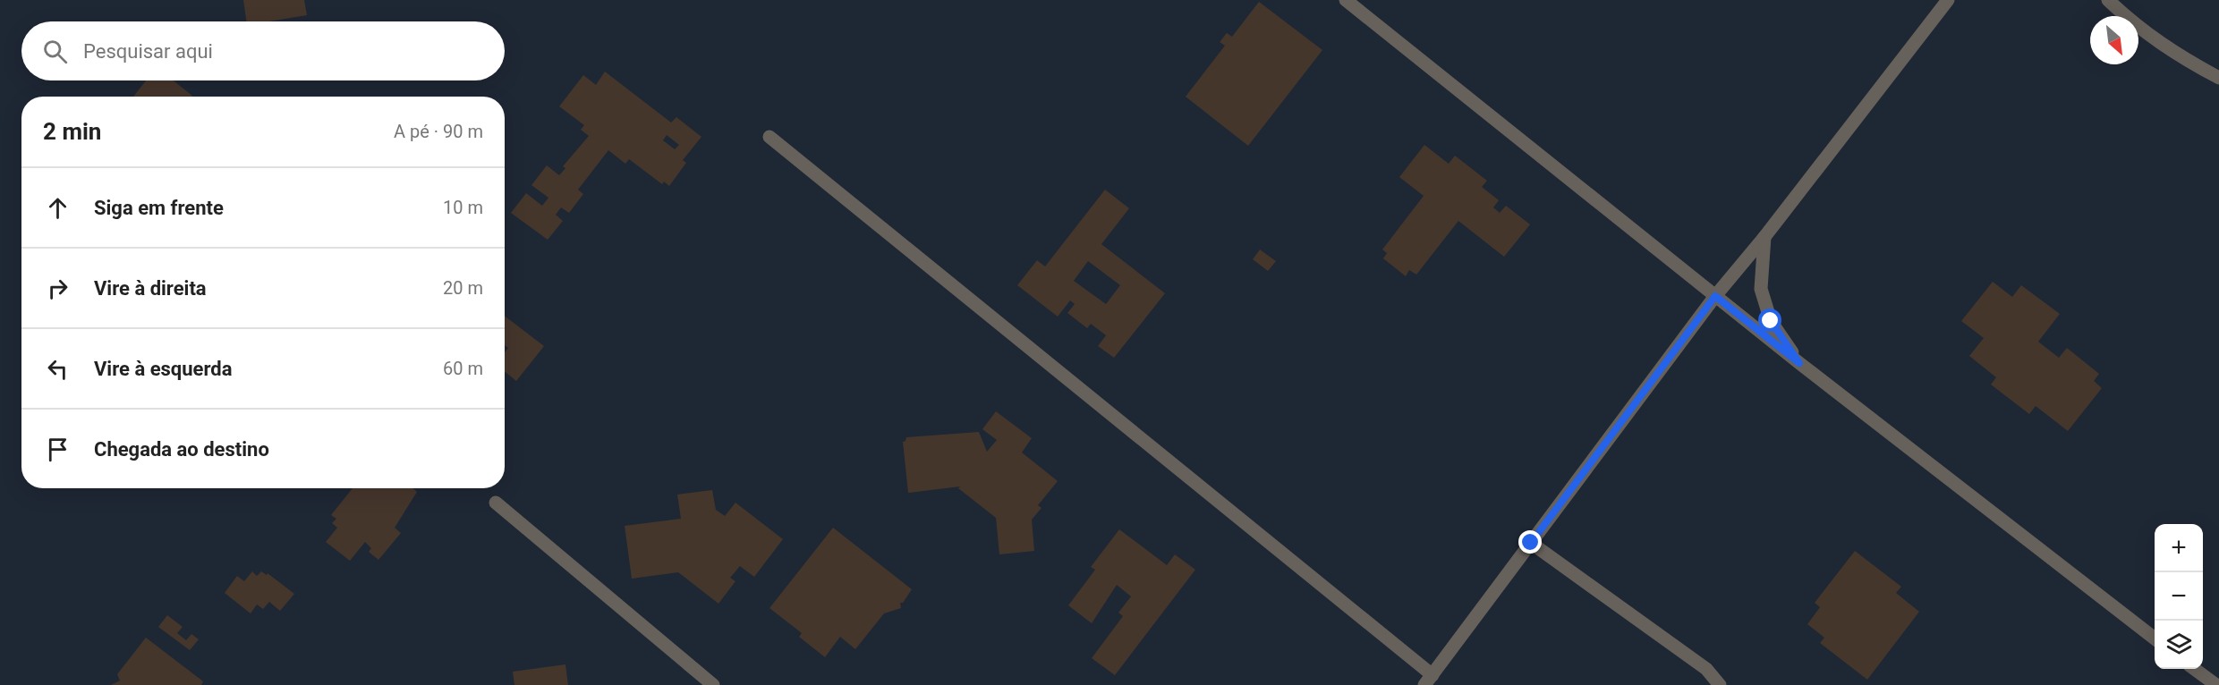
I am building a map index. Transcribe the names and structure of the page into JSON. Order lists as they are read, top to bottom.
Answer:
{
  "north": "bottom right",
  "page": {
    "search": "Pesquisar aqui",
    "heading": ["2 min", "A pé · 90 m"],
    "list": [
      ["Siga em frente", "10 m"],
      ["Vire à direita", "20 m"],
      ["Vire à esquerda", "60 m"],
      "Chegada ao destino"
    ],
    "map_buttons": ["+", "−"]
  }
}
